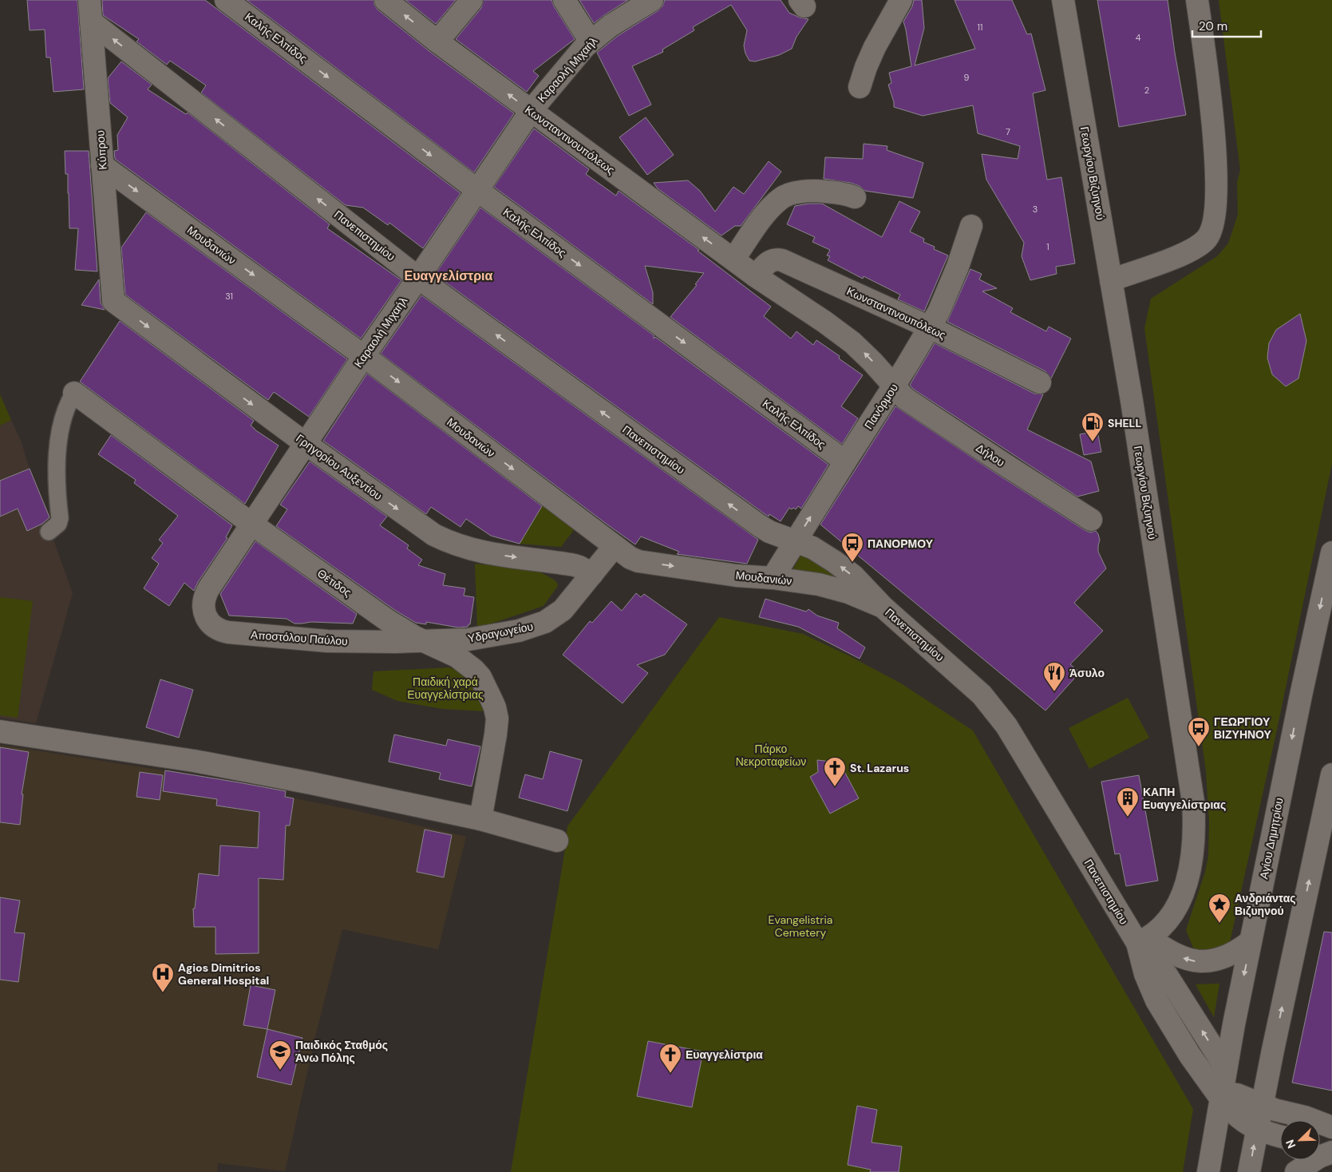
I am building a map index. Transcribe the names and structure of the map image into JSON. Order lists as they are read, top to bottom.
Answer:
{
  "streets": {
    "street": [
      "Καλής Ελπίδος",
      "Καραολή Μιχαήλ",
      "Κωνσταντινουπόλεως",
      "Κύπρου",
      "Γεωργίου Βιζυηνού",
      "Πανεπιστημίου",
      "Μουδανιών",
      "Πανόρμου",
      "Δήλου",
      "Γρηγορίου Αυξεντίου",
      "Θέτιδος",
      "Υδραγωγείου",
      "Αποστόλου Παύλου",
      "Αγίου Δημητρίου"
    ]
  },
  "crossings": [
    ["Καλής Ελπίδος", "Καραολή Μιχαήλ"],
    ["Καλής Ελπίδος", "Πανόρμου"],
    ["Καραολή Μιχαήλ", "Κωνσταντινουπόλεως"],
    ["Καραολή Μιχαήλ", "Πανεπιστημίου"],
    ["Καραολή Μιχαήλ", "Μουδανιών"],
    ["Καραολή Μιχαήλ", "Γρηγορίου Αυξεντίου"],
    ["Καραολή Μιχαήλ", "Θέτιδος"],
    ["Καραολή Μιχαήλ", "Αποστόλου Παύλου"],
    ["Κωνσταντινουπόλεως", "Πανόρμου"],
    ["Κωνσταντινουπόλεως", "Δήλου"],
    ["Κύπρου", "Πανεπιστημίου"],
    ["Κύπρου", "Μουδανιών"],
    ["Κύπρου", "Γρηγορίου Αυξεντίου"],
    ["Γεωργίου Βιζυηνού", "Πανεπιστημίου"],
    ["Πανεπιστημίου", "Μουδανιών"],
    ["Πανεπιστημίου", "Πανόρμου"],
    ["Πανεπιστημίου", "Αγίου Δημητρίου"],
    ["Μουδανιών", "Πανόρμου"],
    ["Μουδανιών", "Υδραγωγείου"],
    ["Πανόρμου", "Δήλου"],
    ["Γρηγορίου Αυξεντίου", "Υδραγωγείου"],
    ["Θέτιδος", "Υδραγωγείου"],
    ["Θέτιδος", "Αποστόλου Παύλου"],
    ["Υδραγωγείου", "Αποστόλου Παύλου"]
  ],
  "one_way": [
    "Καλής Ελπίδος",
    "Κωνσταντινουπόλεως",
    "Πανεπιστημίου",
    "Μουδανιών",
    "Γρηγορίου Αυξεντίου"
  ],
  "districts": ["Ευαγγελίστρια"],
  "parks": ["Παιδική χαρά Ευαγγελίστριας", "Πάρκο Νεκροταφείων", "Evangelistria Cemetery"],
  "places": {
    "fuel station": ["SHELL"],
    "bus stop": ["ΠΑΝΟΡΜΟΥ", "ΓΕΩΡΓΙΟΥ ΒΙΖΥΗΝΟΥ"],
    "restaurant": ["Άσυλο"],
    "church": ["St. Lazarus", "Ευαγγελίστρια"],
    "building": ["ΚΑΠΗ Ευαγγελίστριας"],
    "place": ["Ανδριάντας Βιζυηνού"],
    "hospital": ["Agios Dimitrios General Hospital"],
    "school or university": ["Παιδικός Σταθμός Άνω Πόλης"]
  },
  "house_numbers": [
    "11",
    "4",
    "9",
    "2",
    "7",
    "3",
    "1",
    "31"
  ],
  "scale_bar": "20 m",
  "north": "bottom left"
}
